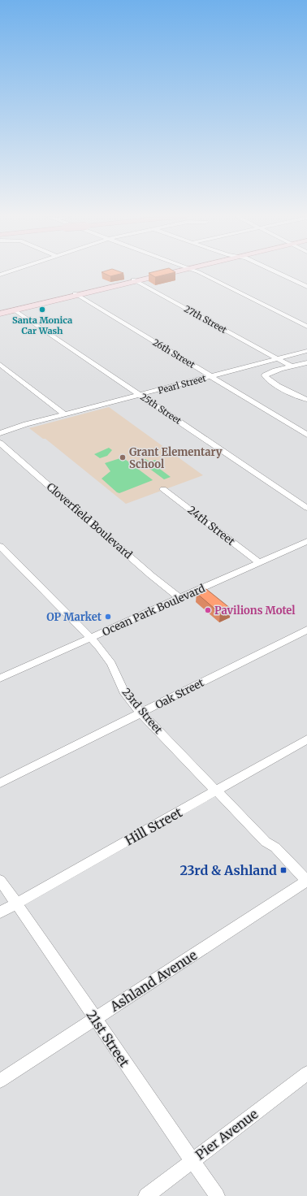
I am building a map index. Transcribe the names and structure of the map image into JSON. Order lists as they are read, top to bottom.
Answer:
{
  "streets": {
    "street": [
      "27th Street",
      "26th Street",
      "Pearl Street",
      "25th Street",
      "Cloverfield Boulevard",
      "24th Street",
      "Ocean Park Boulevard",
      "Oak Street",
      "23rd Street",
      "Hill Street",
      "Ashland Avenue",
      "21st Street",
      "Pier Avenue"
    ]
  },
  "crossings": [
    ["27th Street", "Pearl Street"],
    ["26th Street", "Pearl Street"],
    ["Pearl Street", "25th Street"],
    ["Cloverfield Boulevard", "Ocean Park Boulevard"],
    ["24th Street", "Ocean Park Boulevard"],
    ["Ocean Park Boulevard", "23rd Street"],
    ["Oak Street", "23rd Street"],
    ["23rd Street", "Hill Street"],
    ["23rd Street", "Ashland Avenue"],
    ["Hill Street", "21st Street"],
    ["Ashland Avenue", "21st Street"],
    ["21st Street", "Pier Avenue"]
  ],
  "places": {
    "other": [
      "Santa Monica Car Wash",
      "Grant Elementary School",
      "Pavilions Motel",
      "OP Market"
    ],
    "transit": ["23rd & Ashland"]
  }
}
